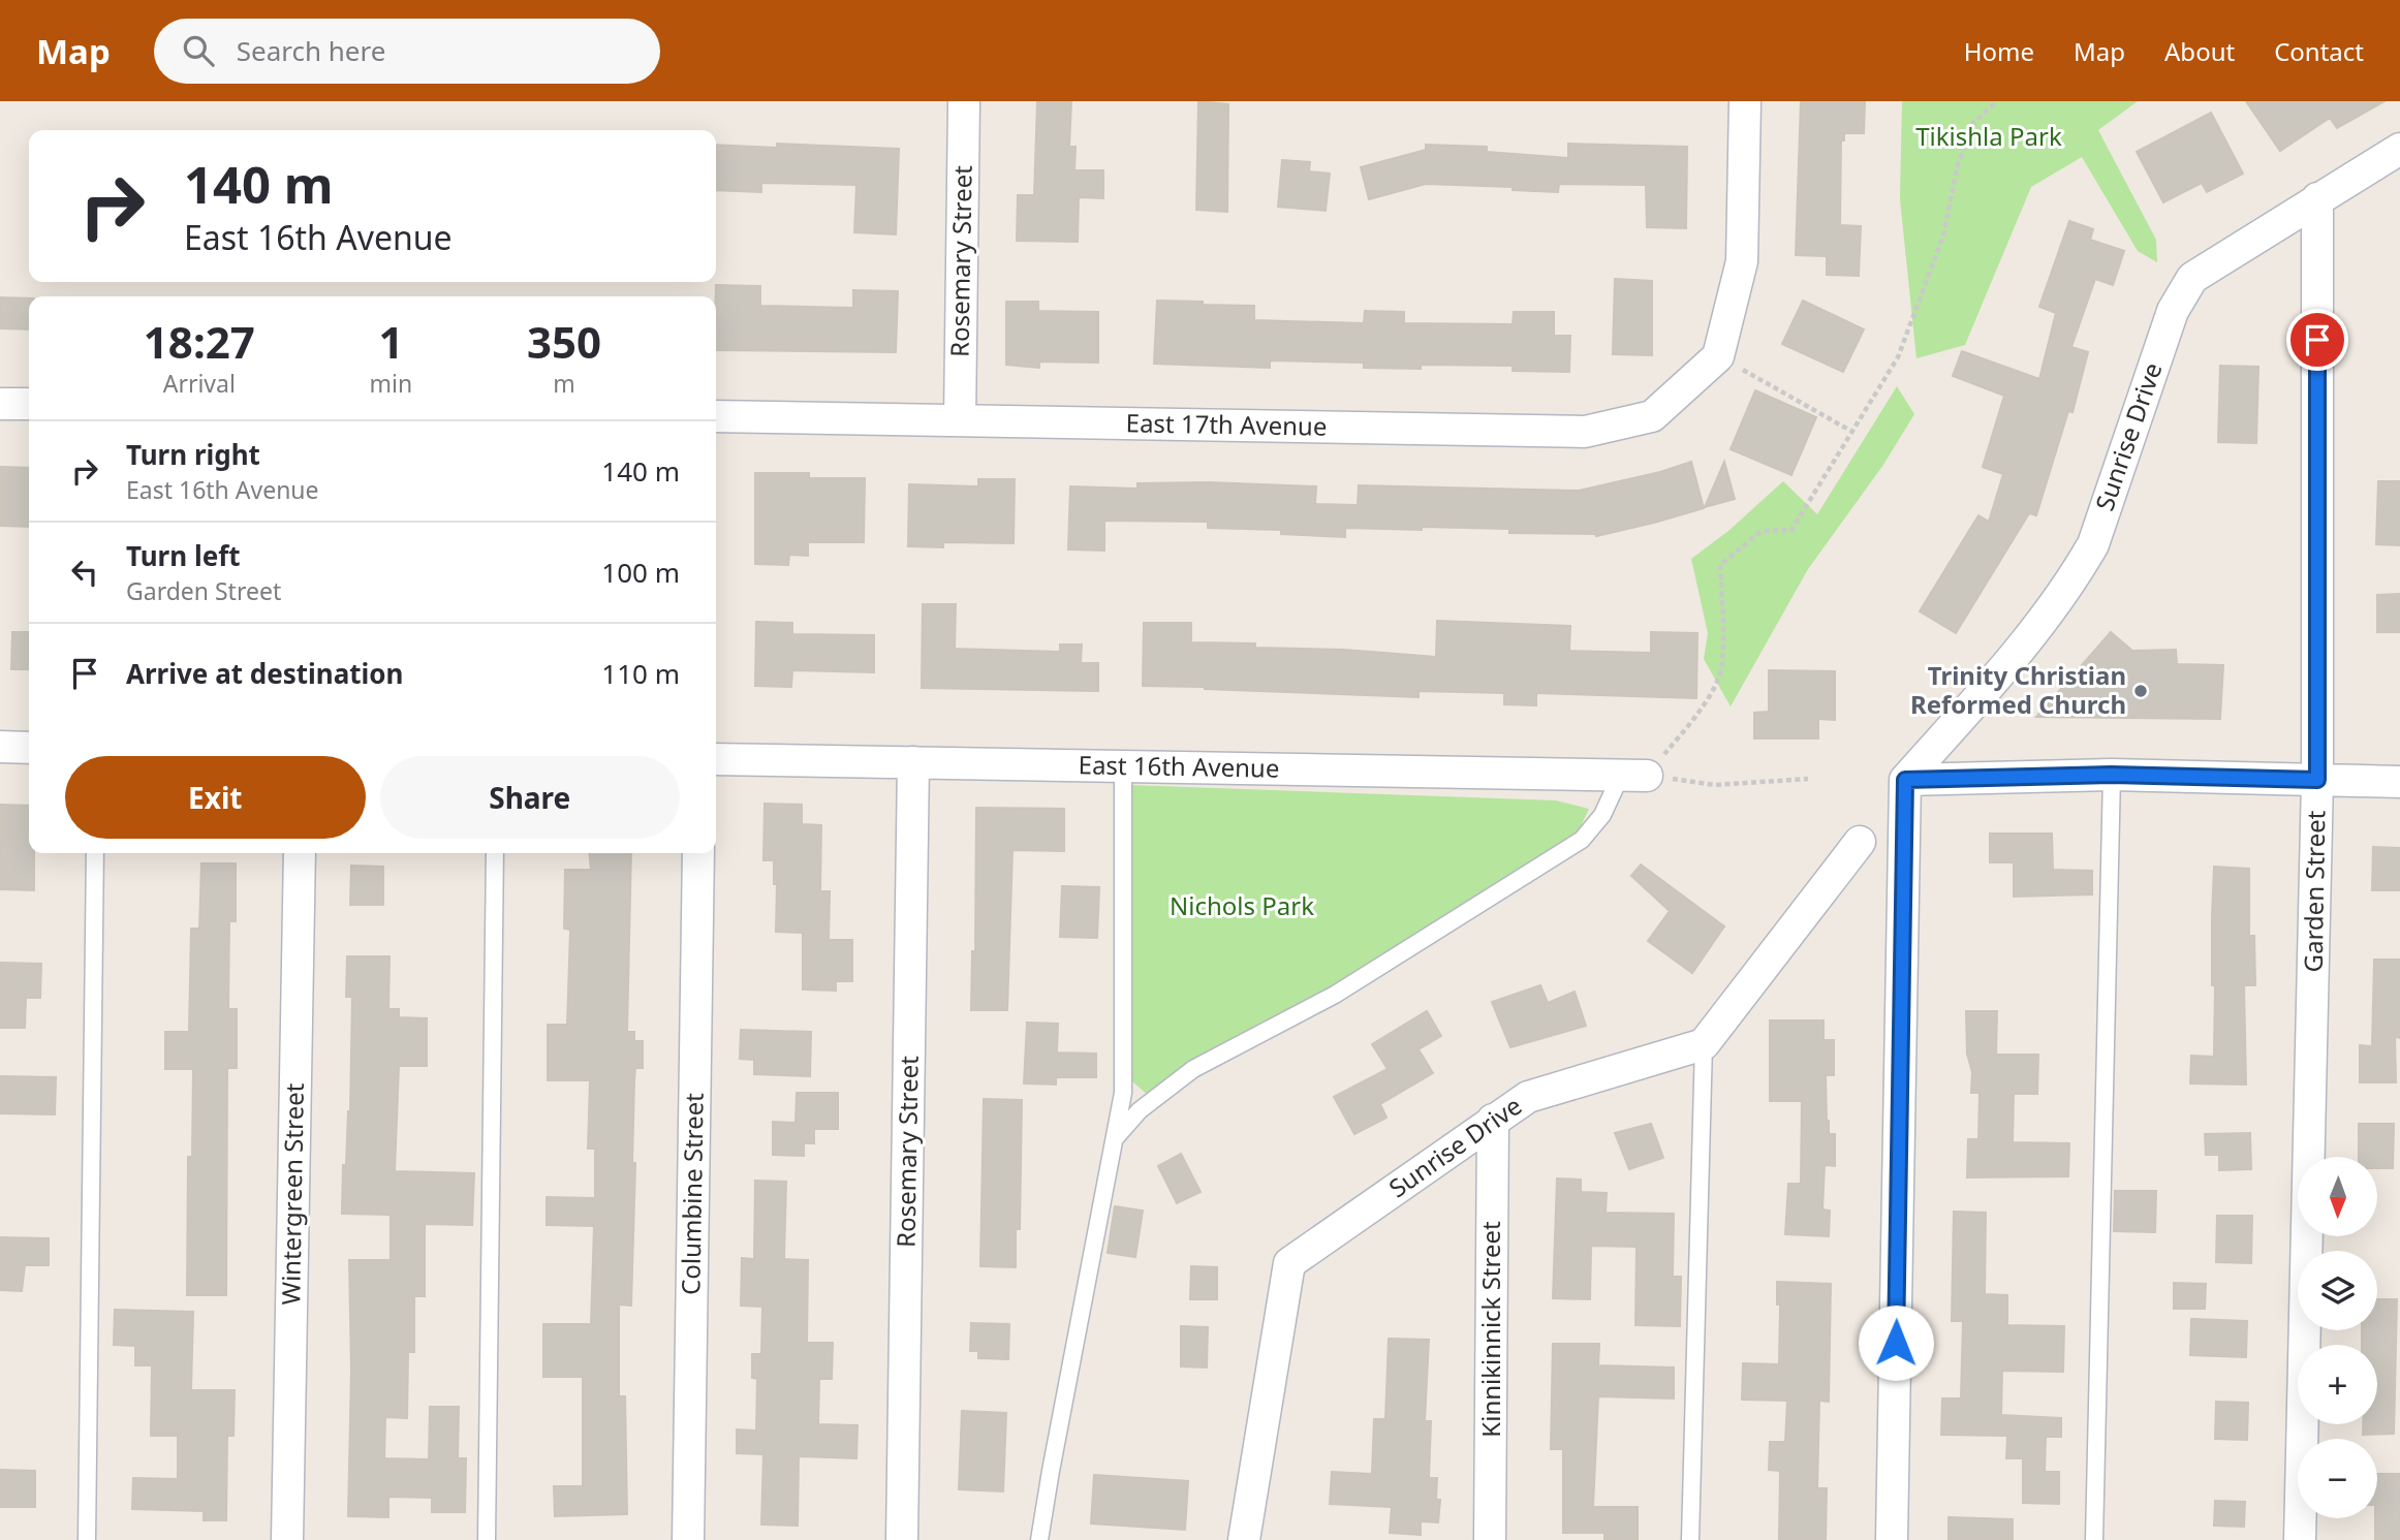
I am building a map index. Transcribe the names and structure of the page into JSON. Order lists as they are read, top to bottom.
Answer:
{
  "streets": {
    "street": [
      "Rosemary Street",
      "East 17th Avenue",
      "Sunrise Drive",
      "East 16th Avenue",
      "Garden Street",
      "Wintergreen Street",
      "Columbine Street",
      "Kinnikinnick Street"
    ]
  },
  "crossings": [
    ["Rosemary Street", "East 17th Avenue"],
    ["Rosemary Street", "East 16th Avenue"],
    ["Sunrise Drive", "Garden Street"],
    ["Sunrise Drive", "Kinnikinnick Street"]
  ],
  "parks": ["Tikishla Park", "Nichols Park"],
  "places": ["Trinity Christian Reformed Church"],
  "north": "bottom",
  "page": {
    "header": "Map",
    "search": "Search here",
    "nav": [
      "Home",
      "Map",
      "About",
      "Contact"
    ],
    "turn": ["140 m", "East 16th Avenue"],
    "eta": [
      "18:27",
      "Arrival",
      "1",
      "min",
      "350",
      "m"
    ],
    "list": [
      {
        "name": "Turn right",
        "note": "East 16th Avenue",
        "value": "140 m"
      },
      {
        "name": "Turn left",
        "note": "Garden Street",
        "value": "100 m"
      },
      {
        "name": "Arrive at destination",
        "value": "110 m"
      }
    ],
    "buttons": ["Exit", "Share"],
    "map_buttons": ["+", "−"]
  }
}
